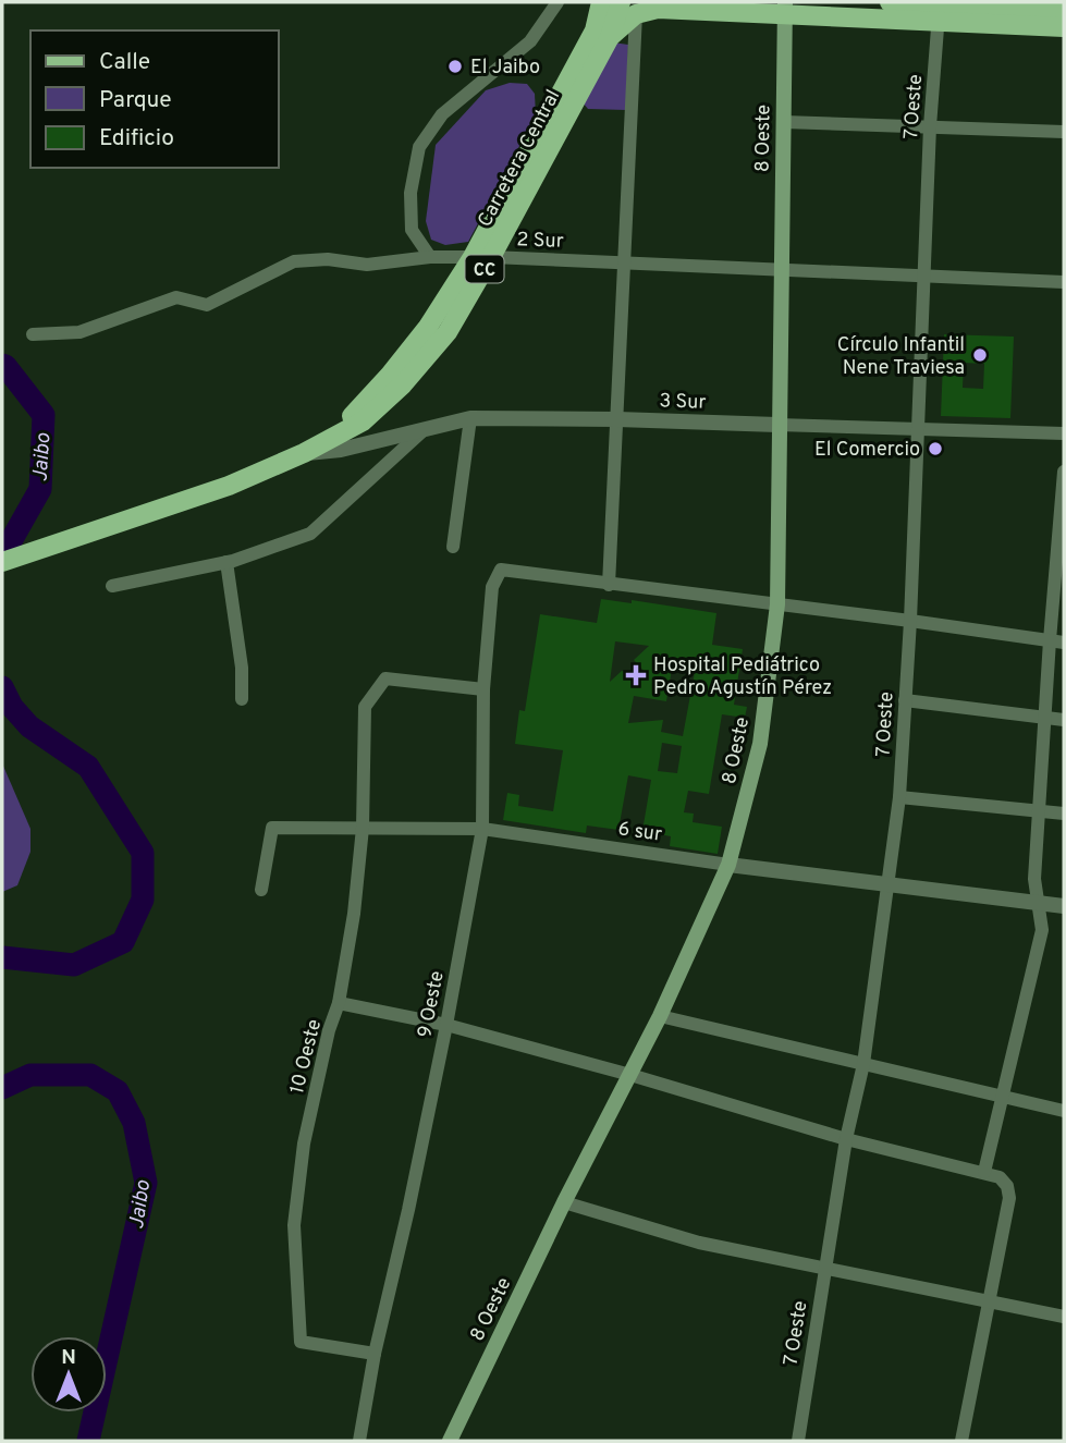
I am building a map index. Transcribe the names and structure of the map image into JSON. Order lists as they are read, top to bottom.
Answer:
{
  "streets": {
    "main road": ["8 Oeste", "Carretera Central", "CC"],
    "street": [
      "7 Oeste",
      "2 Sur",
      "3 Sur",
      "6 sur",
      "9 Oeste",
      "10 Oeste"
    ]
  },
  "crossings": [
    ["7 Oeste", "2 Sur"],
    ["7 Oeste", "3 Sur"],
    ["7 Oeste", "6 sur"],
    ["8 Oeste", "2 Sur"],
    ["8 Oeste", "3 Sur"],
    ["8 Oeste", "6 sur"],
    ["Carretera Central", "2 Sur"],
    ["Carretera Central", "3 Sur"],
    ["6 sur", "9 Oeste"],
    ["6 sur", "10 Oeste"],
    ["9 Oeste", "10 Oeste"]
  ],
  "water": ["Jaibo"],
  "places": {
    "other": ["El Jaibo", "Círculo Infantil Nene Traviesa", "El Comercio"],
    "health": ["Hospital Pediátrico Pedro Agustín Pérez"]
  },
  "legend": ["Calle", "Parque", "Edificio"],
  "north": "top"
}
